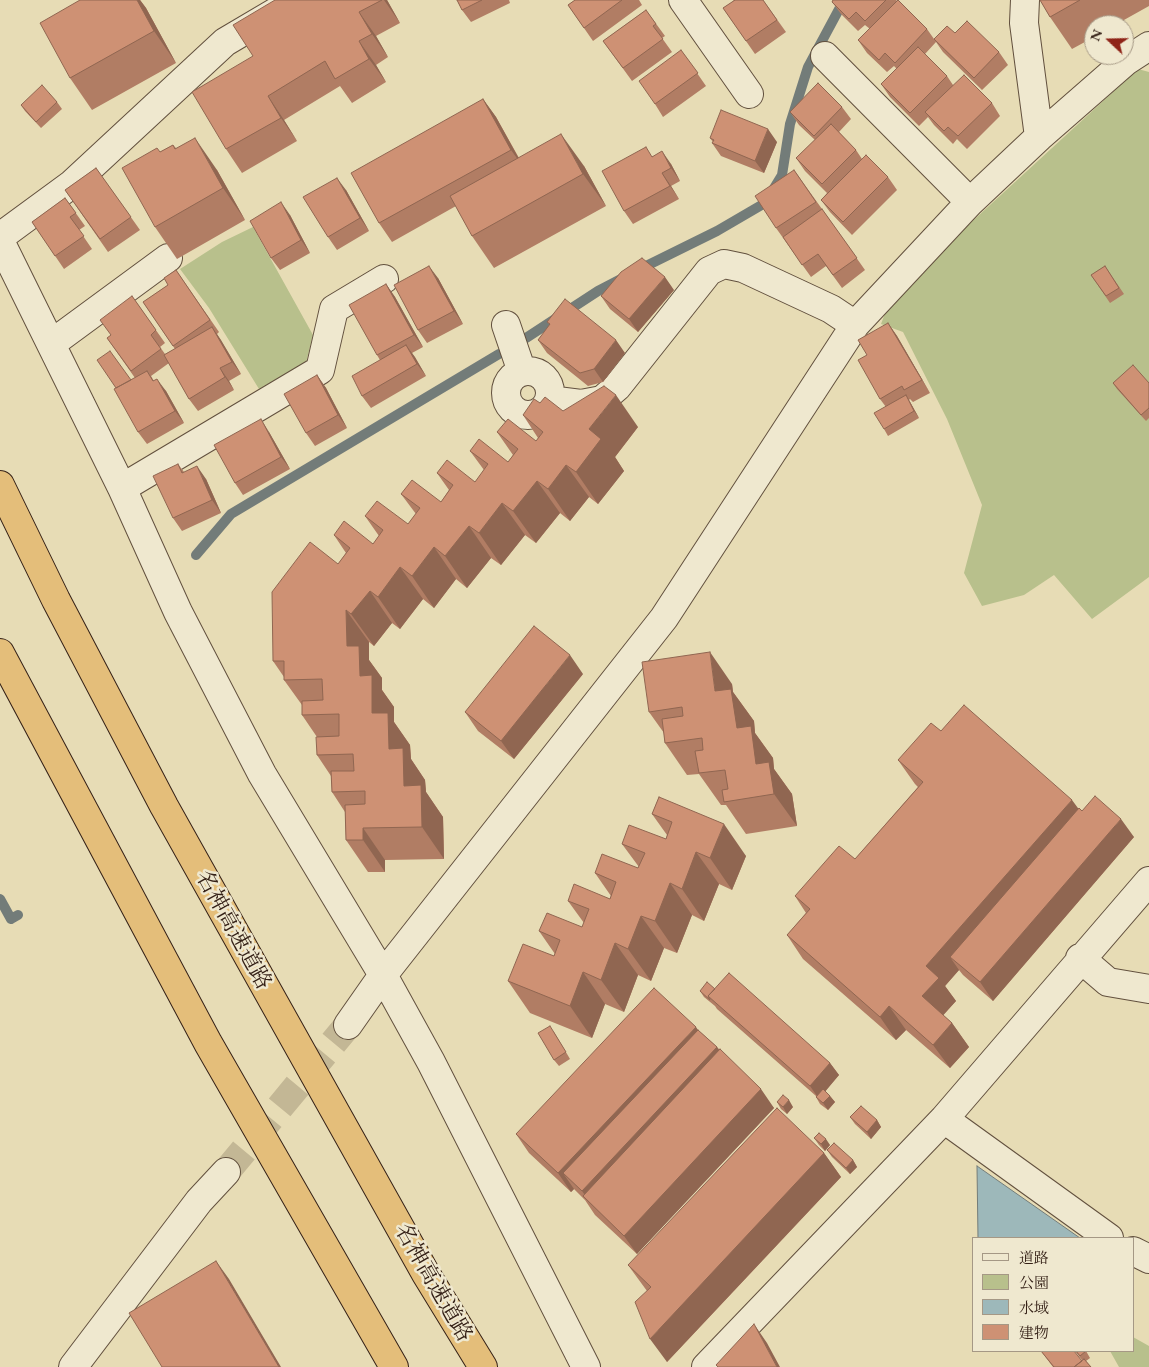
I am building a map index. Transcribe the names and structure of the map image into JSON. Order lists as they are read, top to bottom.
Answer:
{
  "streets": {
    "highway": ["名神高速道路"]
  },
  "legend": [
    "道路",
    "公園",
    "水域",
    "建物"
  ],
  "north": "left"
}
